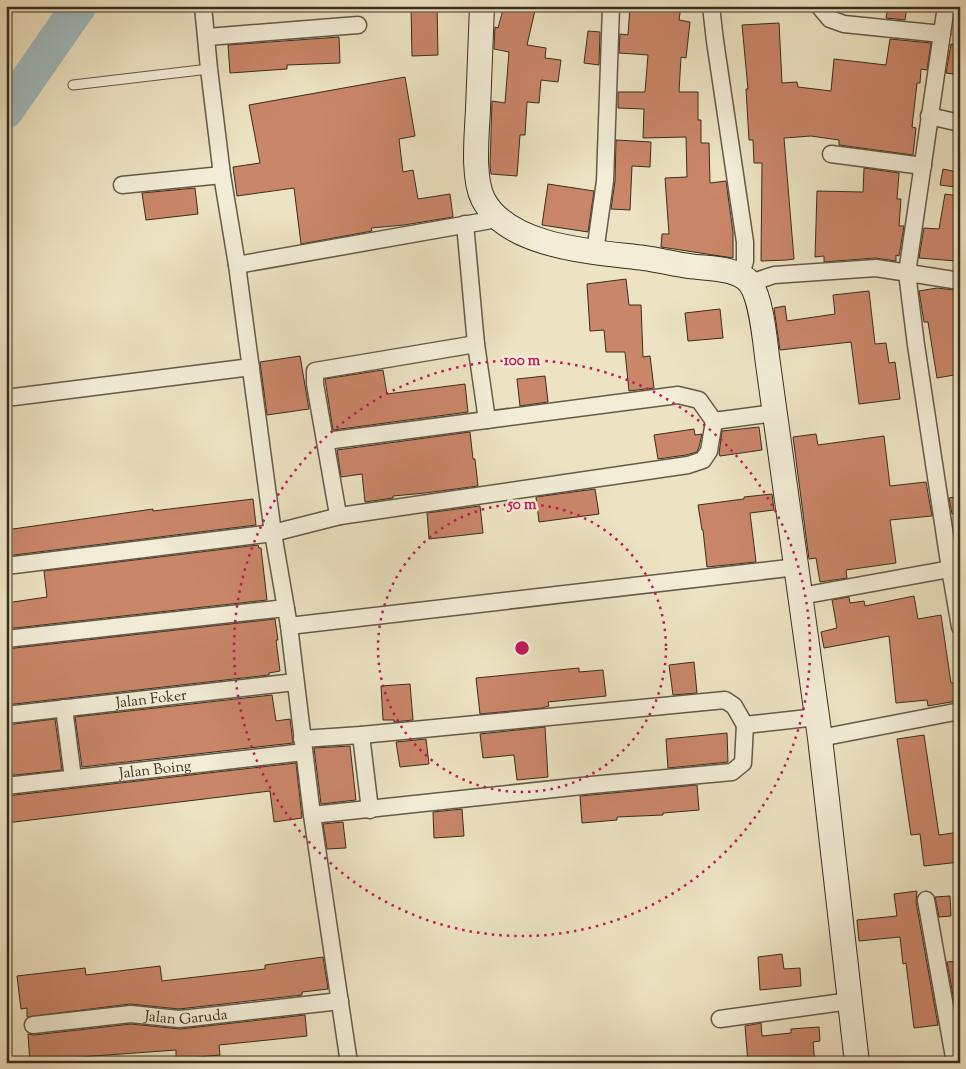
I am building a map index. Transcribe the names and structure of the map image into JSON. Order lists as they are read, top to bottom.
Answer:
{
  "streets": {
    "street": ["Jalan Foker", "Jalan Boing", "Jalan Garuda"]
  },
  "rings": ["100 m", "50 m"]
}
